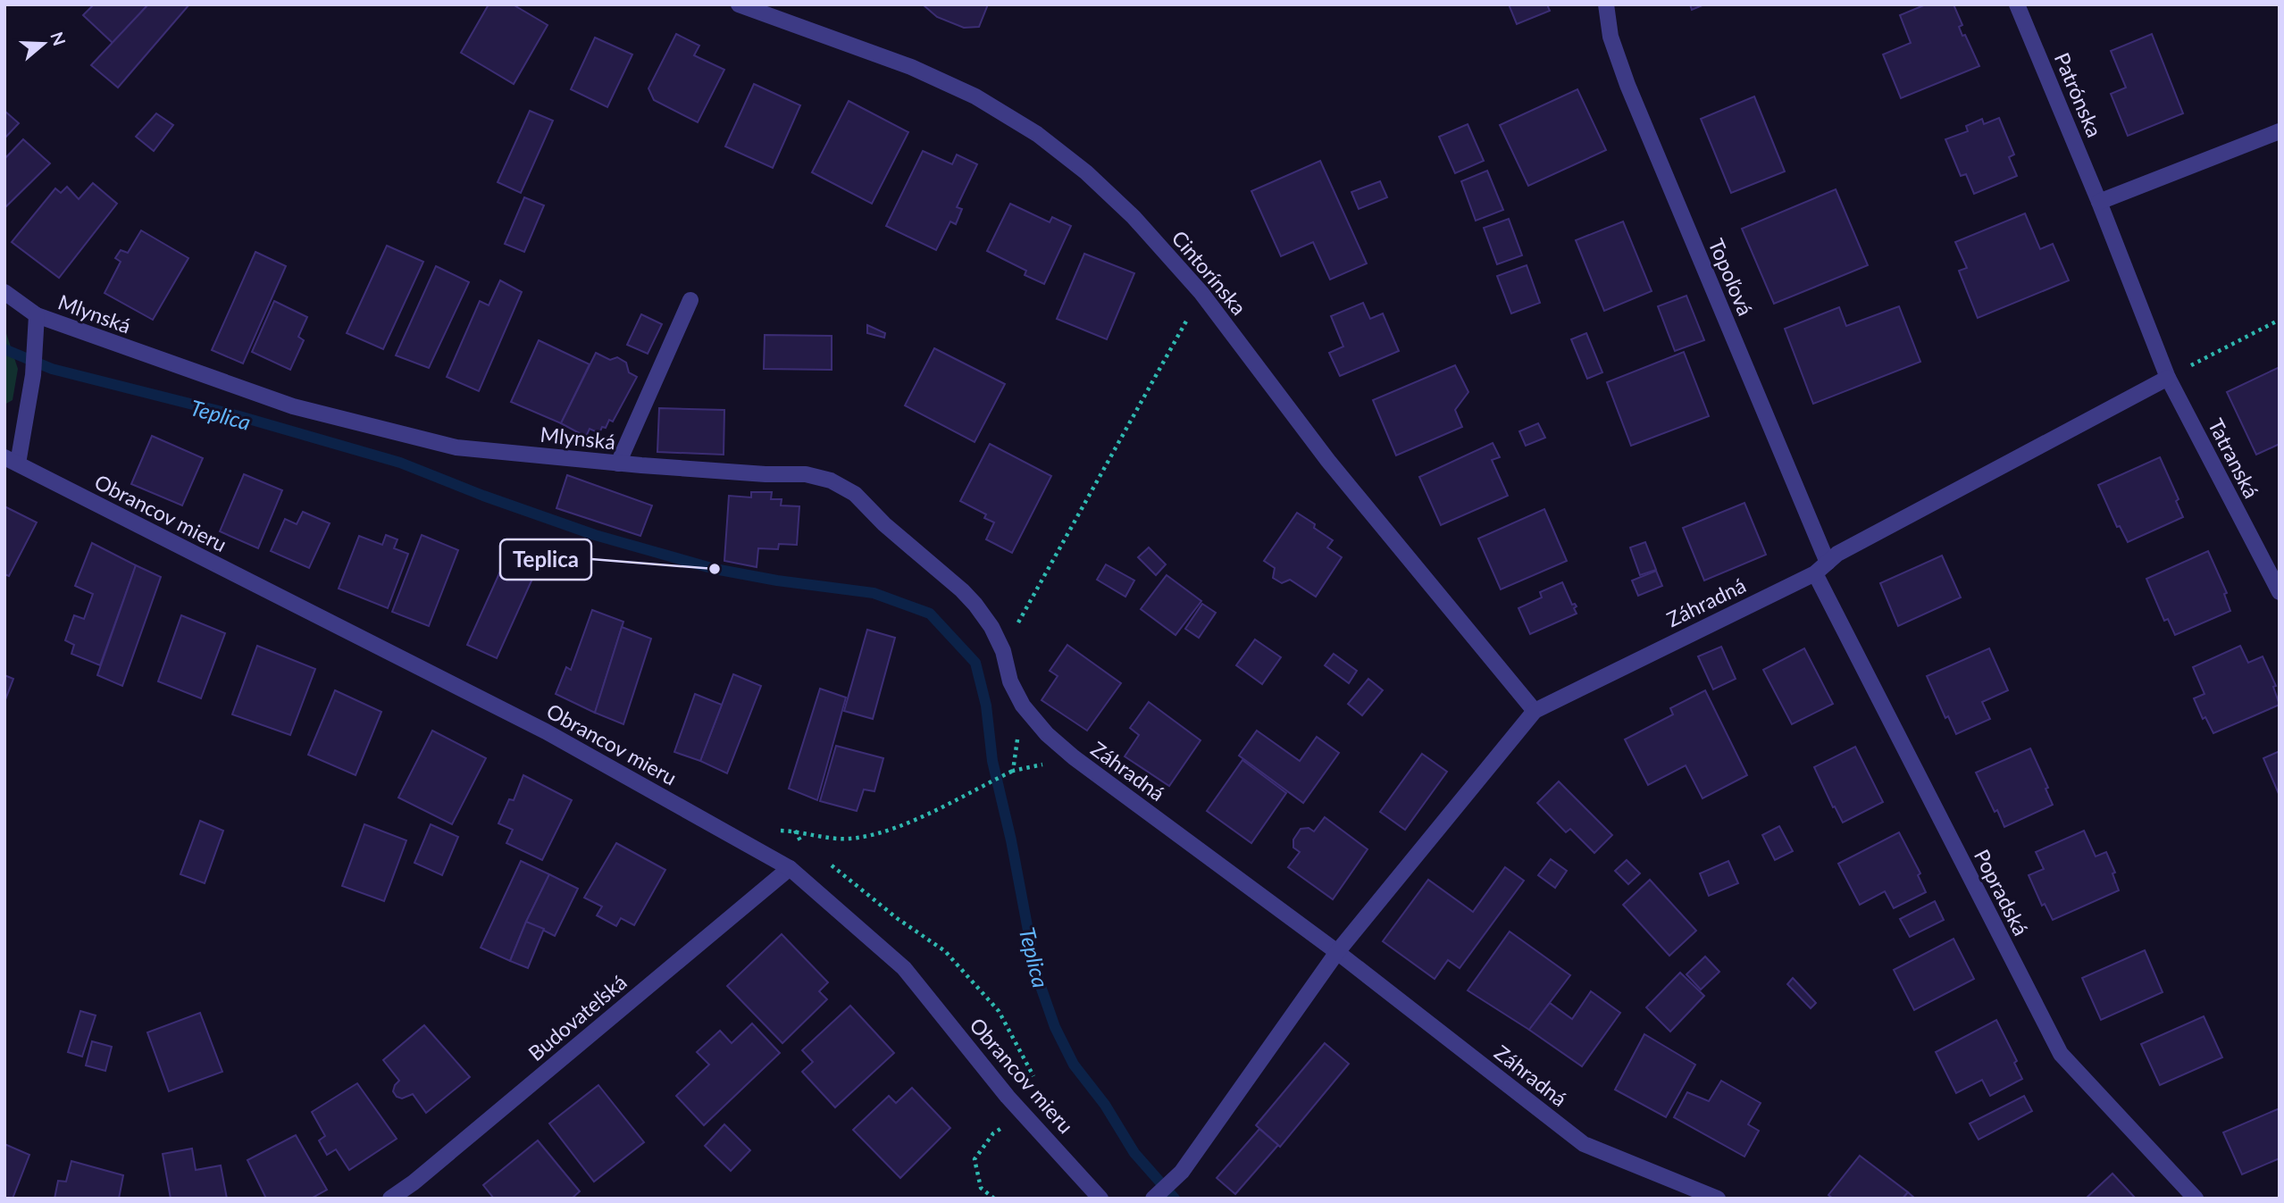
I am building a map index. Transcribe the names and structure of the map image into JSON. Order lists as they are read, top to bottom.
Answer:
{
  "streets": {
    "street": [
      "Patrónska",
      "Cintorínska",
      "Topoľová",
      "Mlynská",
      "Tatranská",
      "Obrancov mieru",
      "Záhradná",
      "Popradská",
      "Budovateľská"
    ]
  },
  "crossings": [
    ["Patrónska", "Tatranská"],
    ["Patrónska", "Záhradná"],
    ["Cintorínska", "Záhradná"],
    ["Topoľová", "Záhradná"],
    ["Mlynská", "Záhradná"],
    ["Tatranská", "Záhradná"],
    ["Obrancov mieru", "Budovateľská"],
    ["Záhradná", "Popradská"]
  ],
  "water": ["Teplica"],
  "places": ["Teplica"],
  "north": "right"
}
